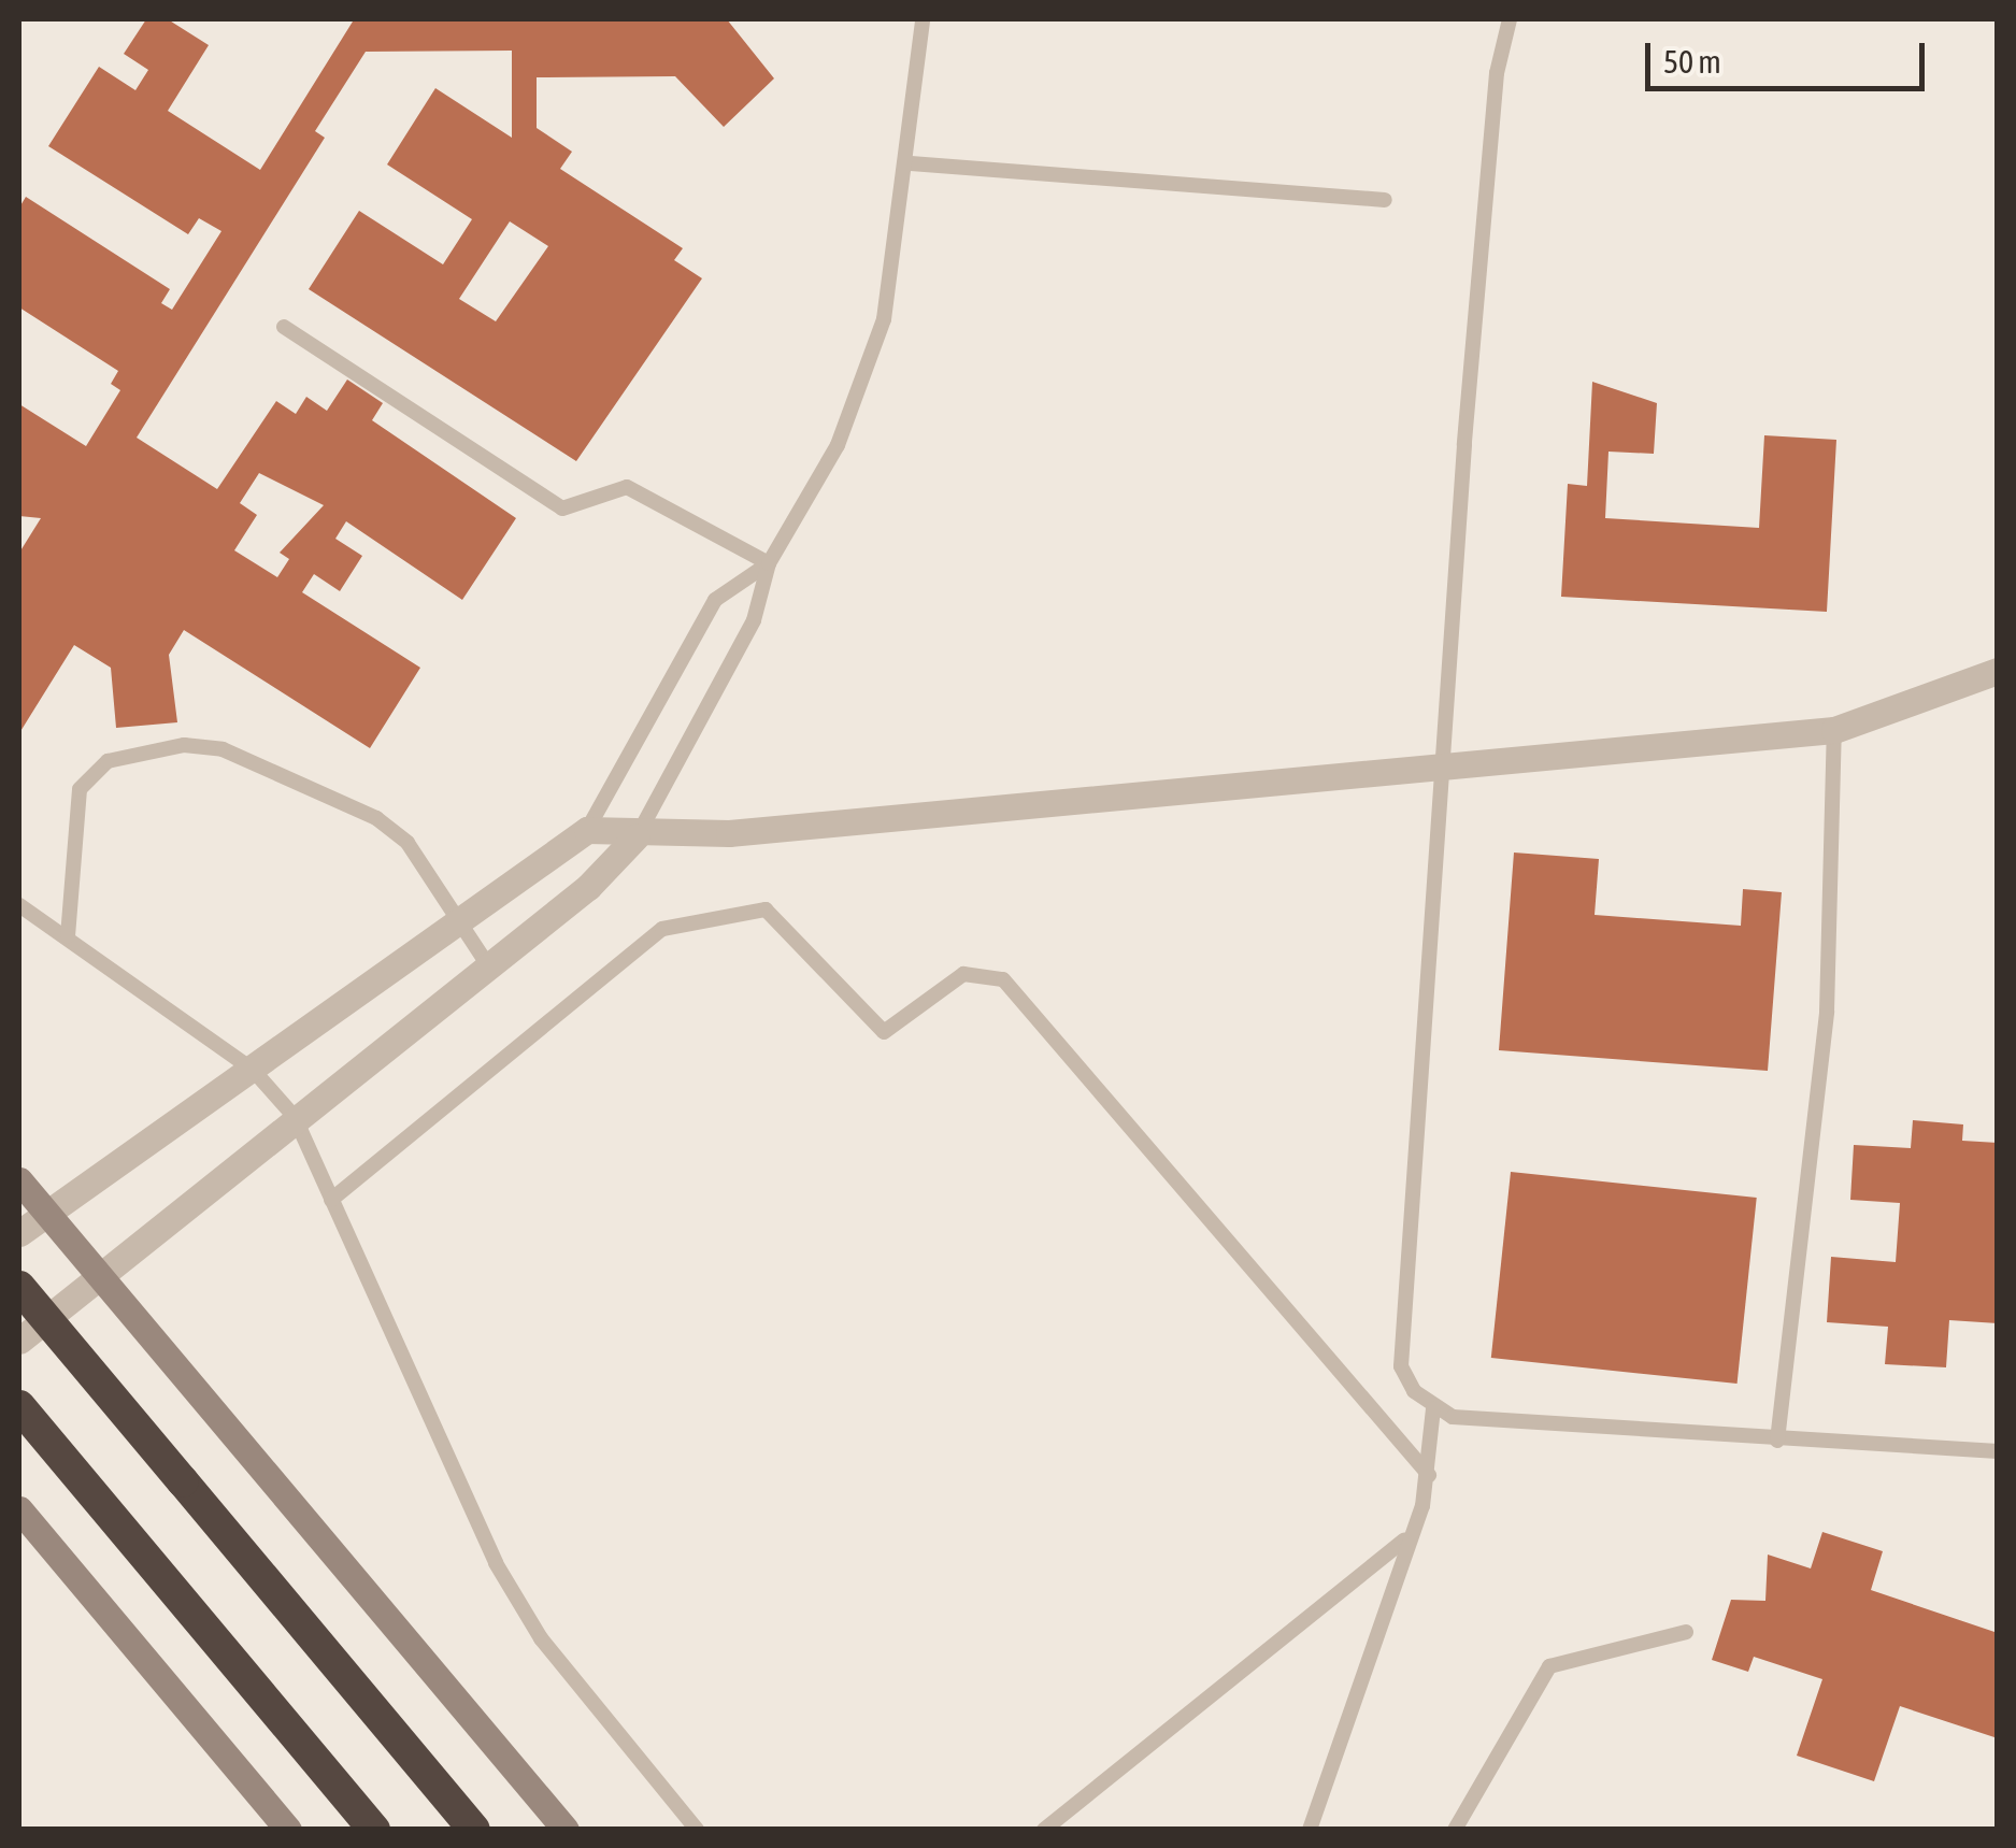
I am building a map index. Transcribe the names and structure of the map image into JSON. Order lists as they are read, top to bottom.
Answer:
{
  "scale_bar": "50 m"
}
